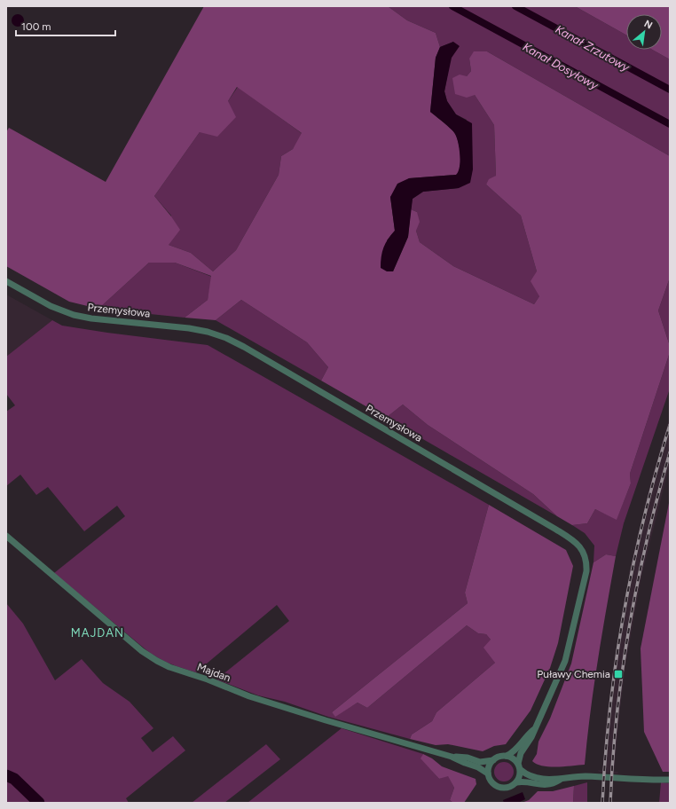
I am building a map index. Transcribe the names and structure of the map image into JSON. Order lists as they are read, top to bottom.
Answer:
{
  "streets": {
    "street": ["Przemysłowa", "Majdan"]
  },
  "crossings": [
    ["Przemysłowa", "Majdan"]
  ],
  "districts": ["MAJDAN"],
  "water": ["Kanał Zrzutowy", "Kanał Dosyłowy"],
  "places": {
    "transit": ["Puławy Chemia"]
  },
  "scale_bar": "100 m",
  "north": "top right"
}
